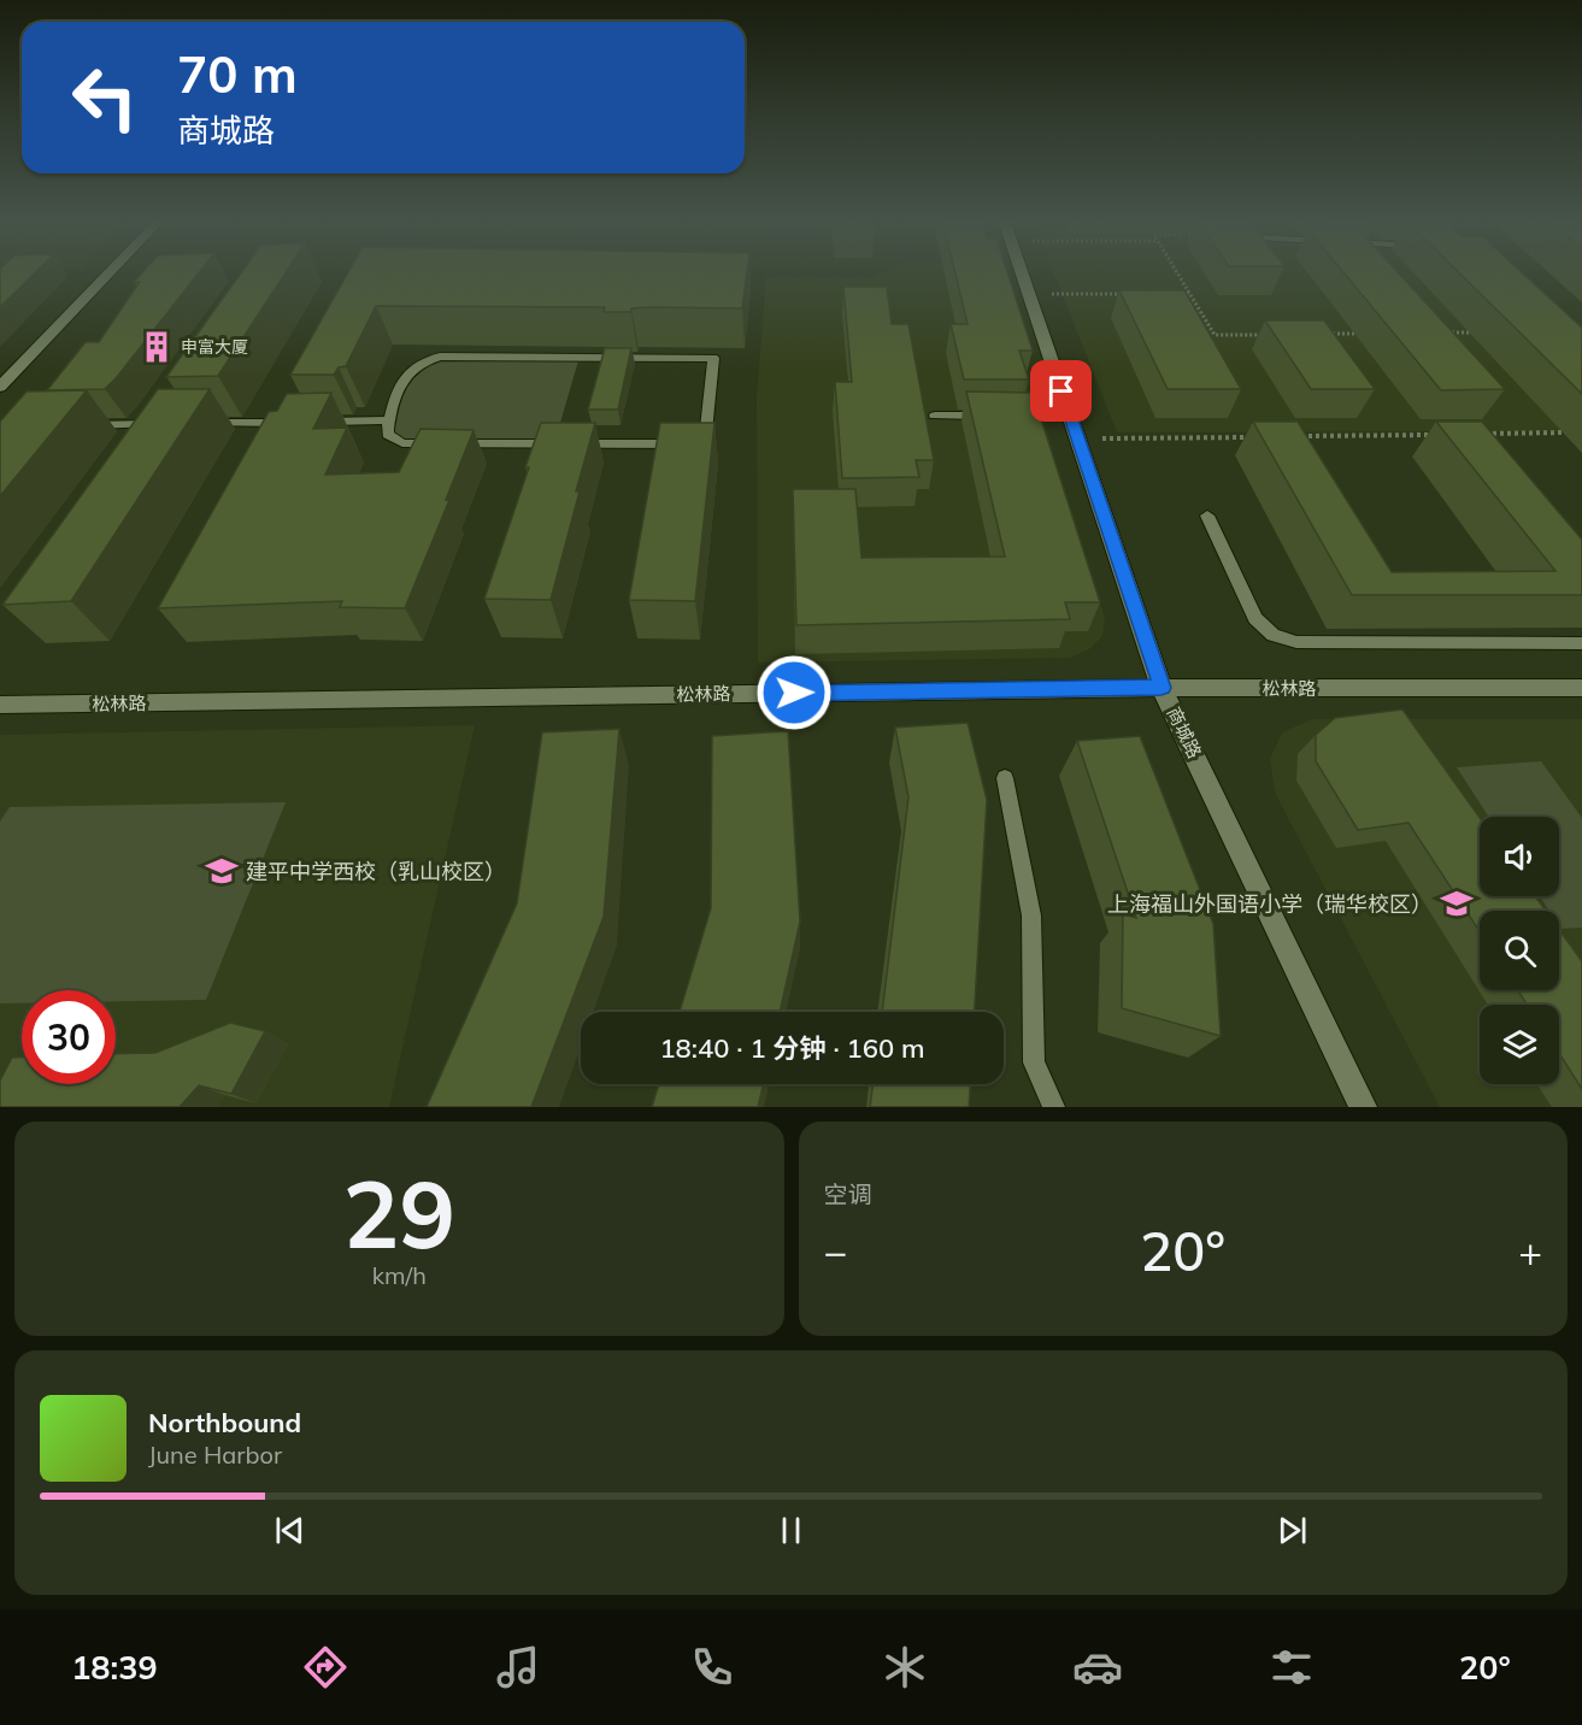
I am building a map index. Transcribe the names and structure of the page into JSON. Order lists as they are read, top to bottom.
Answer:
{
  "streets": {
    "street": ["松林路", "商城路"]
  },
  "crossings": [
    ["松林路", "商城路"]
  ],
  "places": {
    "building": ["申富大厦"],
    "school or university": ["建平中学西校（乳山校区）", "上海福山外国语小学（瑞华校区）"]
  },
  "page": {
    "turn": ["70 m", "商城路"],
    "limit": "30",
    "trip": "18:40 · 1 分钟 · 160 m",
    "tile": [
      ["29", "km/h"],
      "空调"
    ],
    "heat": ["−", "20°", "+"],
    "song": ["Northbound", "June Harbor"],
    "tabs": ["18:39", "20°"]
  }
}
